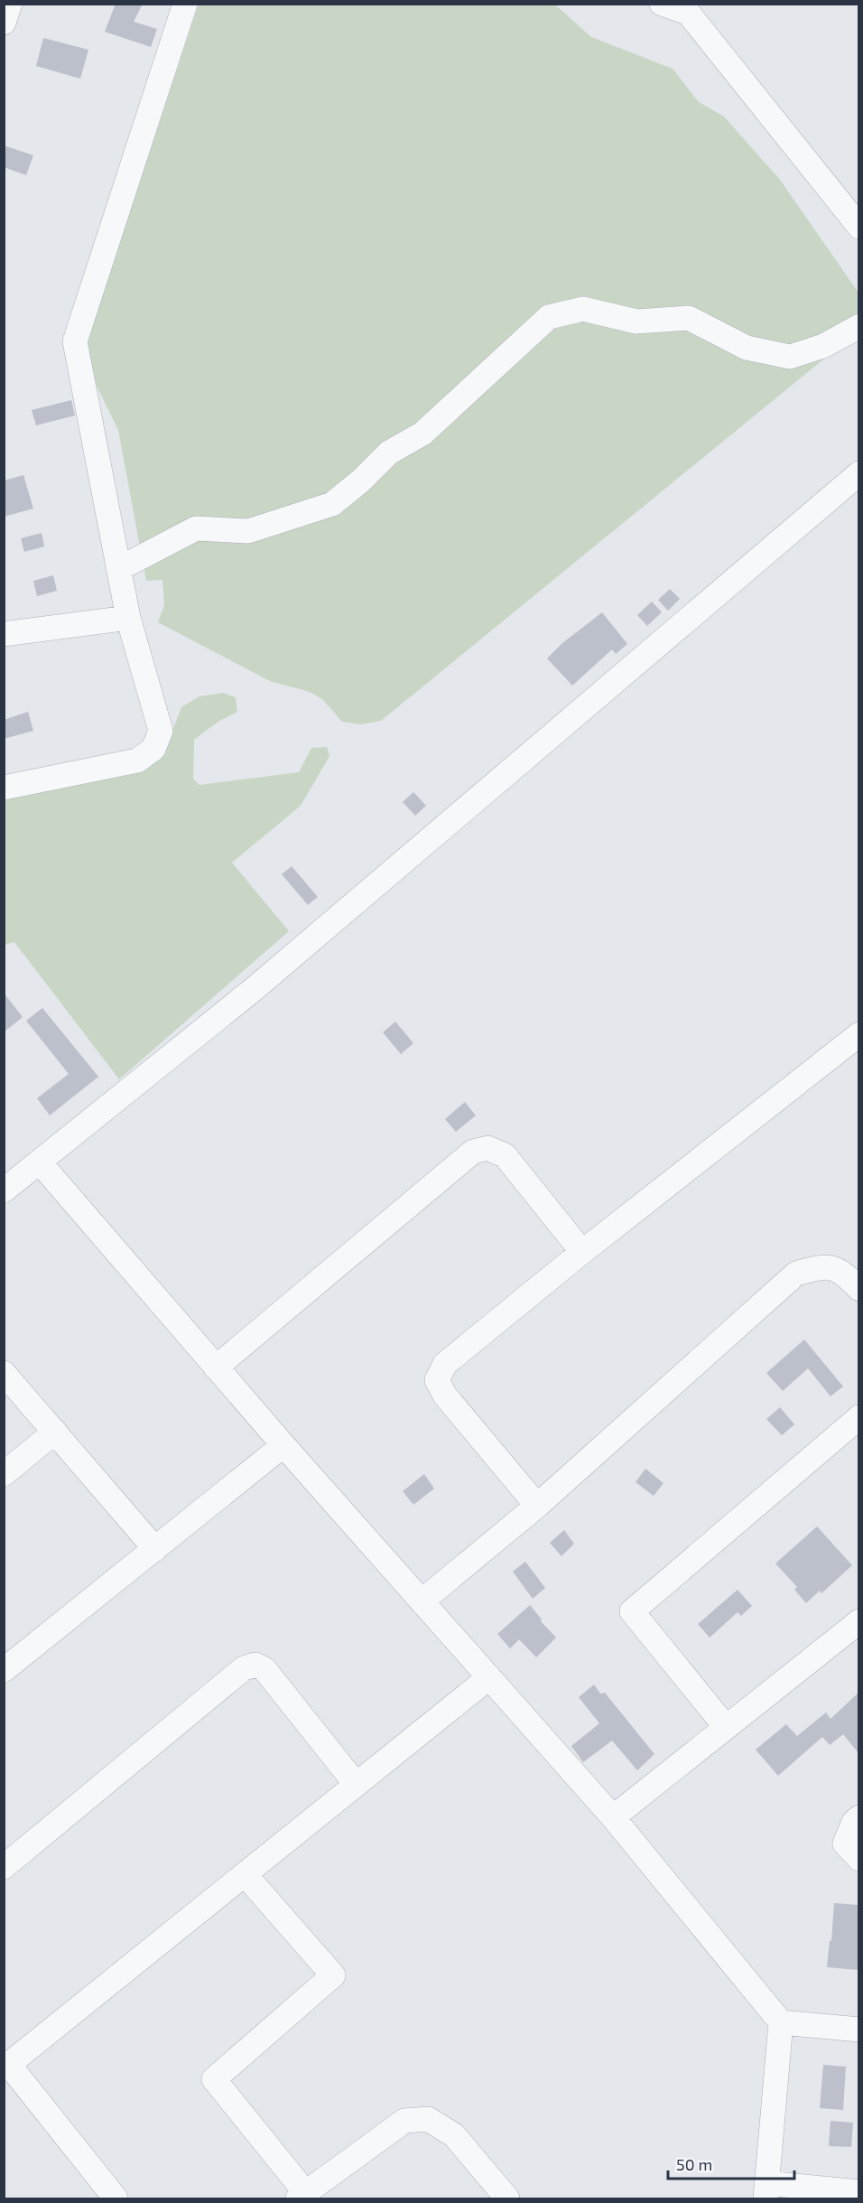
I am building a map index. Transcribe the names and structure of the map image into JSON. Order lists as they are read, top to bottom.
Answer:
{
  "scale_bar": "50 m"
}
